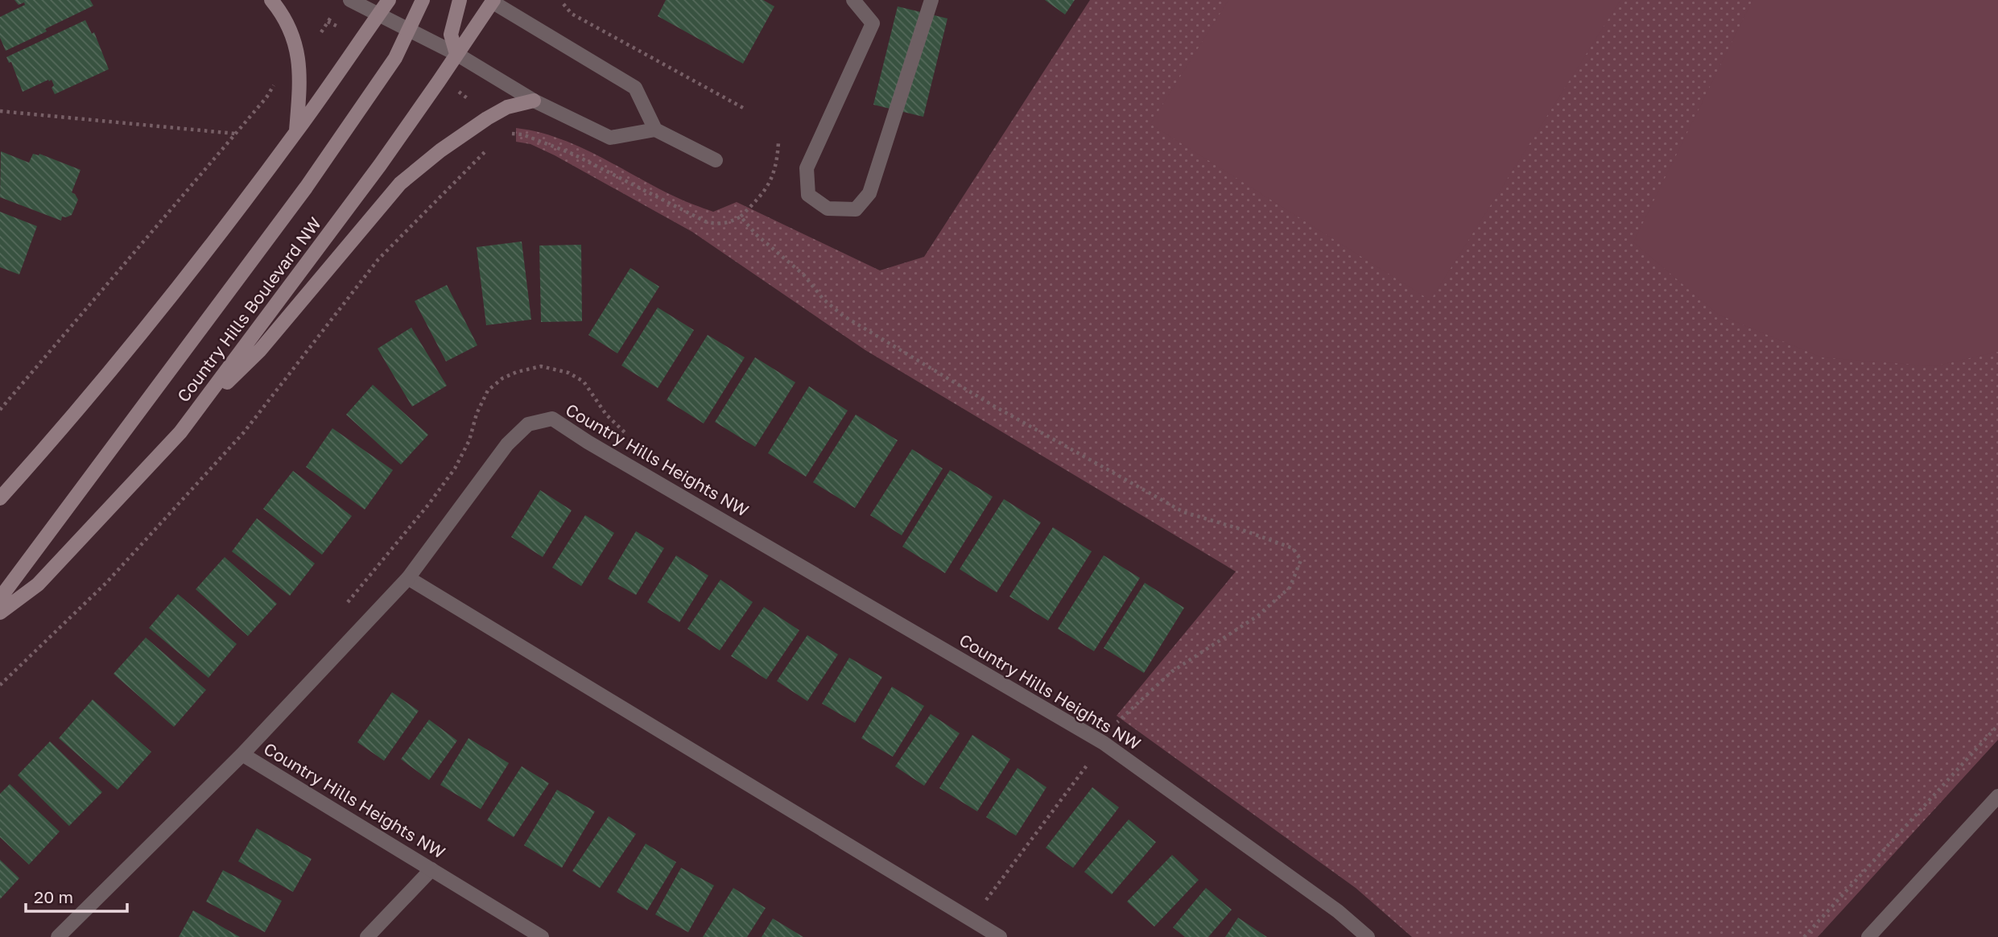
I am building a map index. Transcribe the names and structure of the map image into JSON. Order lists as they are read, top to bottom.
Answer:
{
  "streets": {
    "main road": ["Country Hills Boulevard NW"],
    "street": ["Country Hills Heights NW"]
  },
  "scale_bar": "20 m"
}
